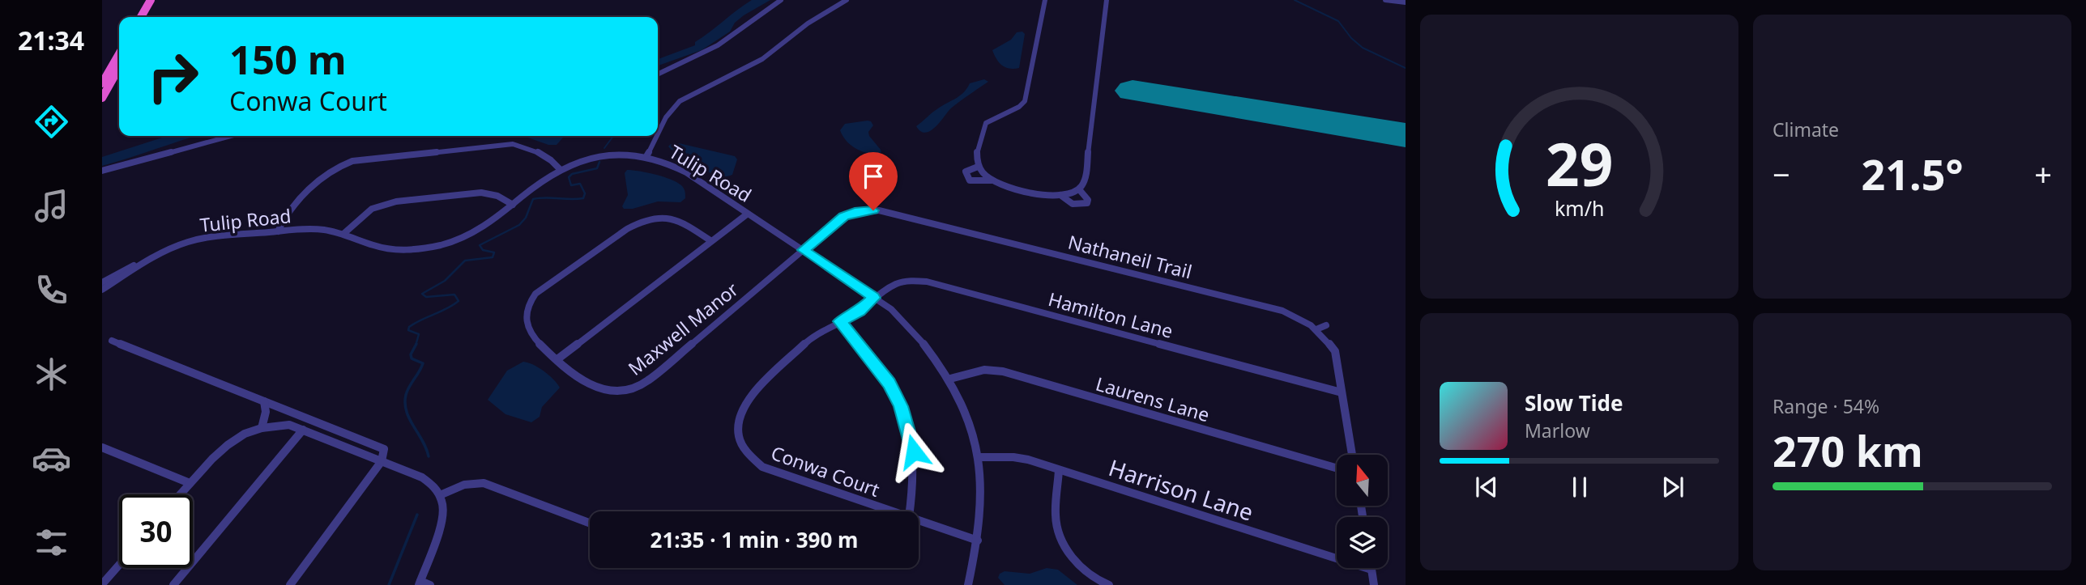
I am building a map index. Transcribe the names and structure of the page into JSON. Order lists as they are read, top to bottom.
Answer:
{
  "streets": {
    "street": [
      "Tulip Road",
      "Nathaneil Trail",
      "Hamilton Lane",
      "Maxwell Manor",
      "Laurens Lane",
      "Conwa Court",
      "Harrison Lane"
    ]
  },
  "crossings": [
    ["Tulip Road", "Nathaneil Trail"],
    ["Tulip Road", "Hamilton Lane"],
    ["Tulip Road", "Maxwell Manor"],
    ["Tulip Road", "Laurens Lane"],
    ["Tulip Road", "Conwa Court"],
    ["Tulip Road", "Harrison Lane"],
    ["Nathaneil Trail", "Hamilton Lane"],
    ["Nathaneil Trail", "Maxwell Manor"],
    ["Hamilton Lane", "Conwa Court"]
  ],
  "north": "top",
  "page": {
    "tabs": "21:34",
    "tile": [
      "Climate",
      ["Range · 54%", "270 km"]
    ],
    "turn": ["150 m", "Conwa Court"],
    "heat": ["−", "21.5°", "+"],
    "song": ["Slow Tide", "Marlow"],
    "limit": "30",
    "trip": "21:35 · 1 min · 390 m",
    "gauge": ["29", "km/h"]
  }
}
